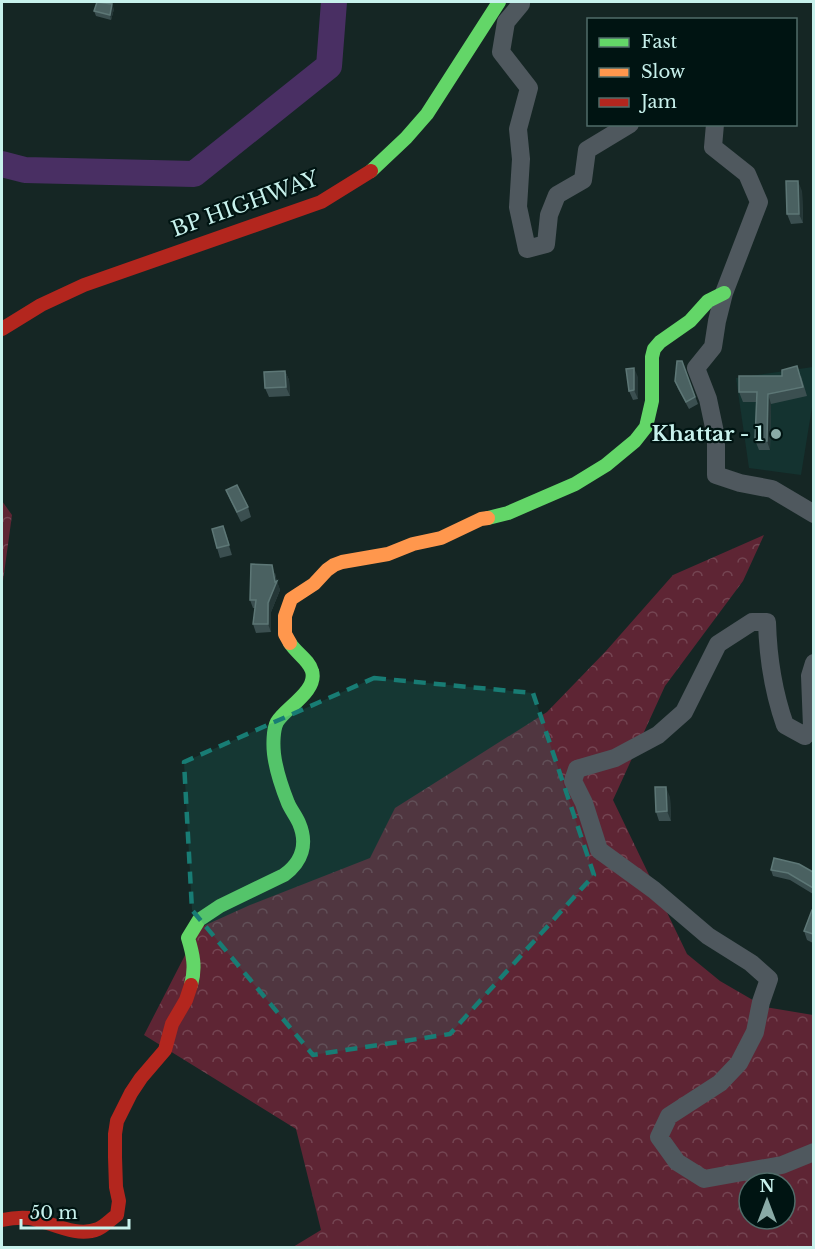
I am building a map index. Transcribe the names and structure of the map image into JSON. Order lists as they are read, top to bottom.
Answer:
{
  "streets": {
    "main road": ["BP HIGHWAY"]
  },
  "places": ["Khattar - 1"],
  "legend": ["Fast", "Slow", "Jam"],
  "scale_bar": "50 m",
  "north": "top"
}
